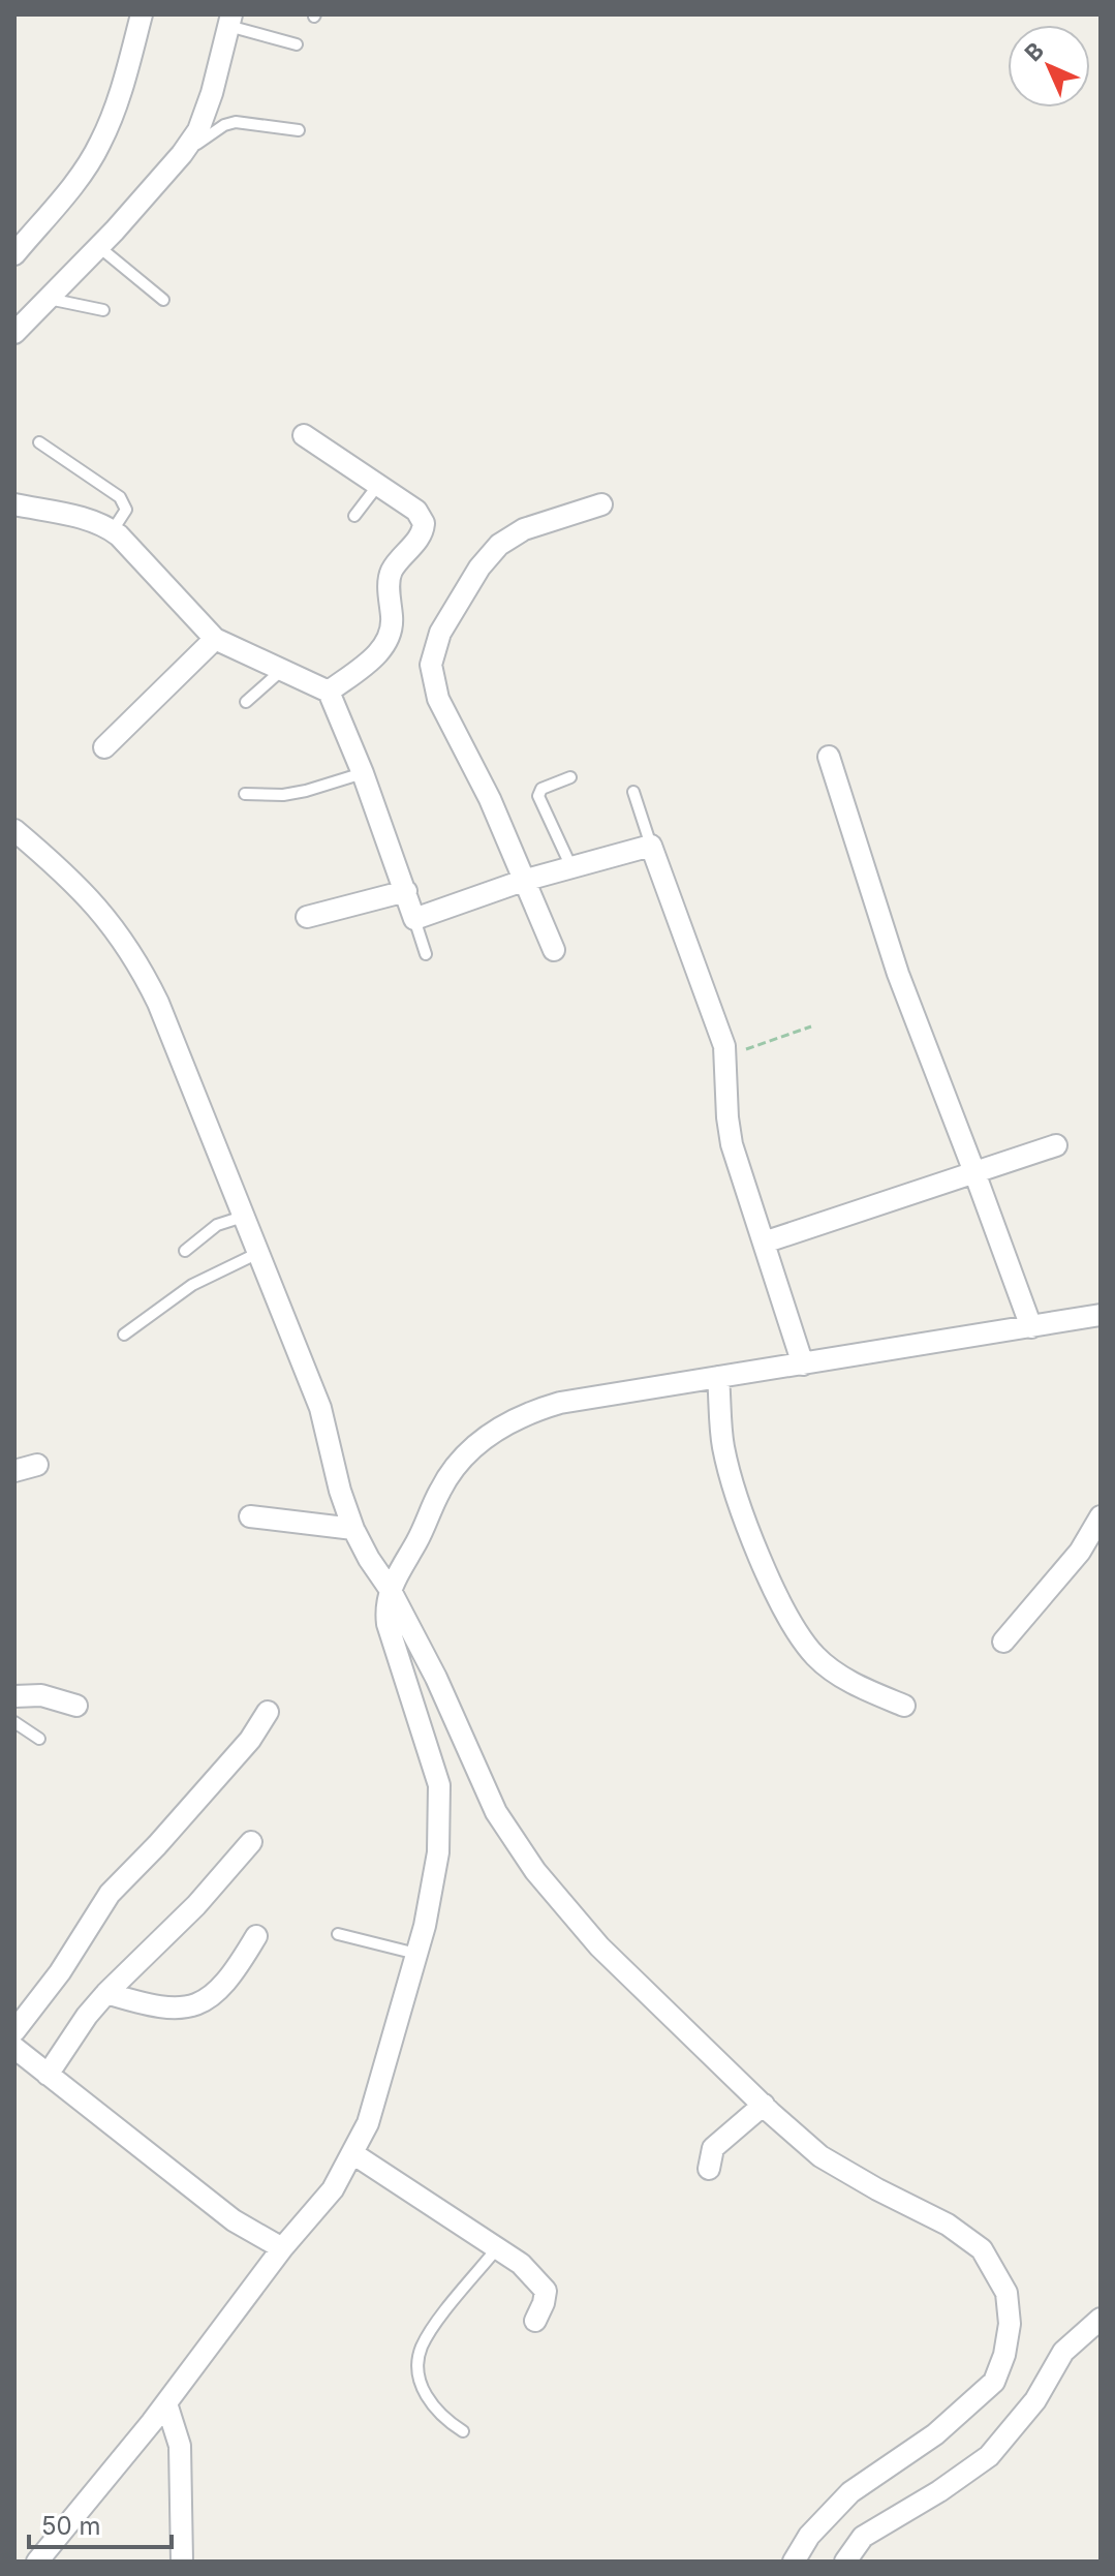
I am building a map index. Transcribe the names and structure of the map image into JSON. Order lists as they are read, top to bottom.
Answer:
{
  "scale_bar": "50 m",
  "north": "top left"
}
